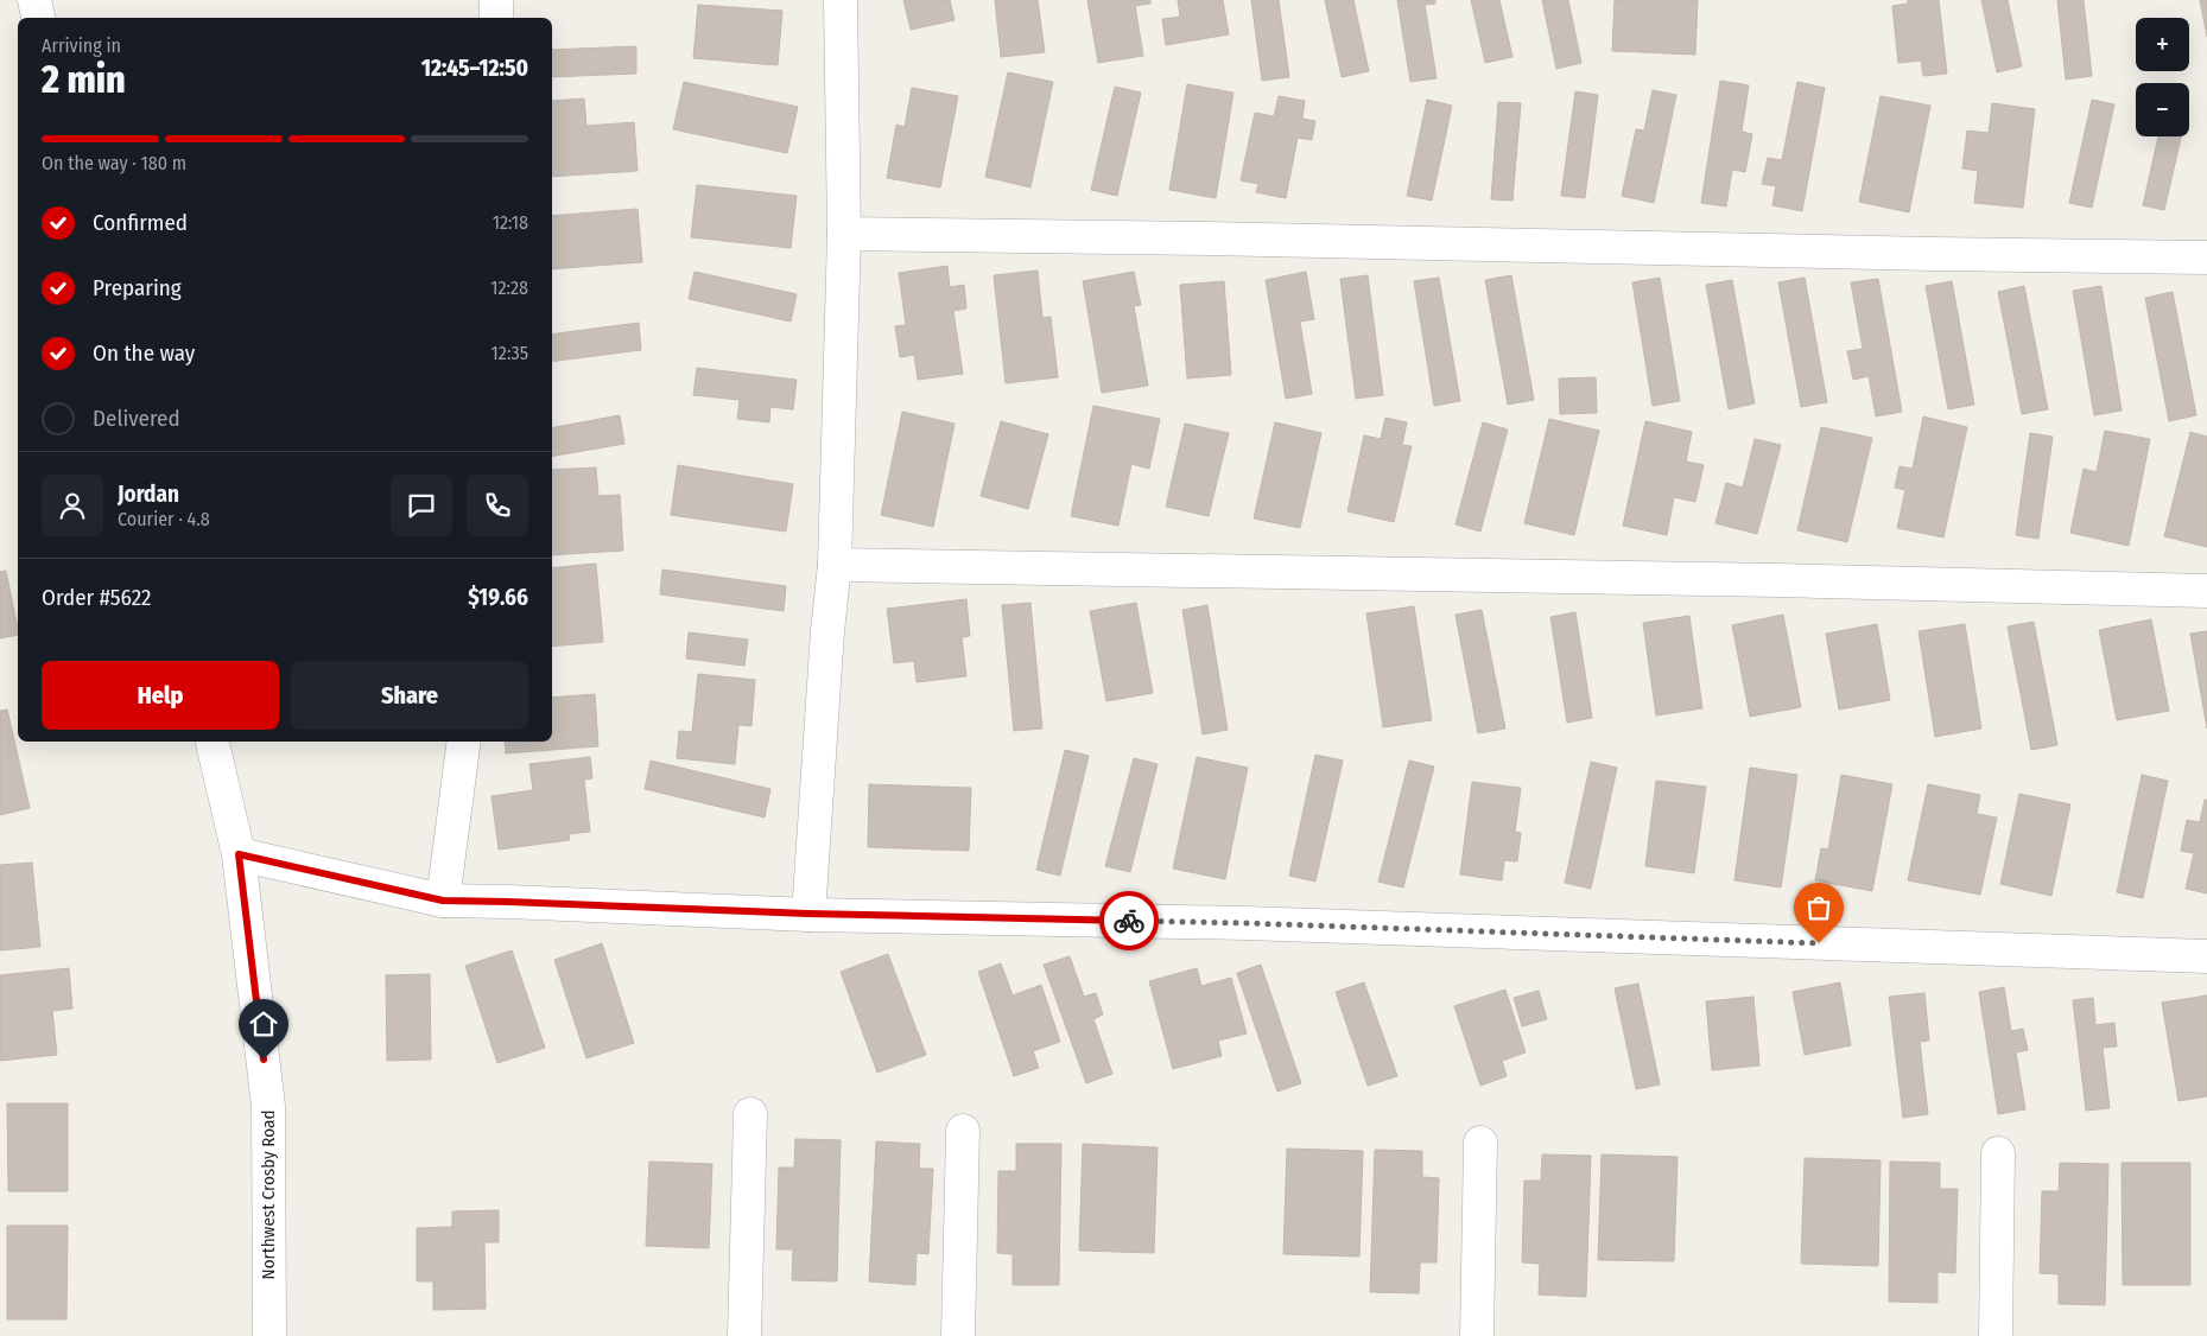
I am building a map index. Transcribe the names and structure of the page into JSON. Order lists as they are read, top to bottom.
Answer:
{
  "streets": {
    "street": ["Northwest Crosby Road"]
  },
  "page": {
    "map_buttons": ["+", "−"],
    "heading": ["2 min", "Arriving in", "12:45–12:50"],
    "panel": [
      "Jordan",
      "Courier · 4.8",
      "Order #5622",
      "$19.66"
    ],
    "bar": "On the way · 180 m",
    "list": [
      ["Confirmed", "12:18"],
      ["Preparing", "12:28"],
      ["On the way", "12:35"],
      "Delivered"
    ],
    "buttons": ["Help", "Share"]
  }
}
